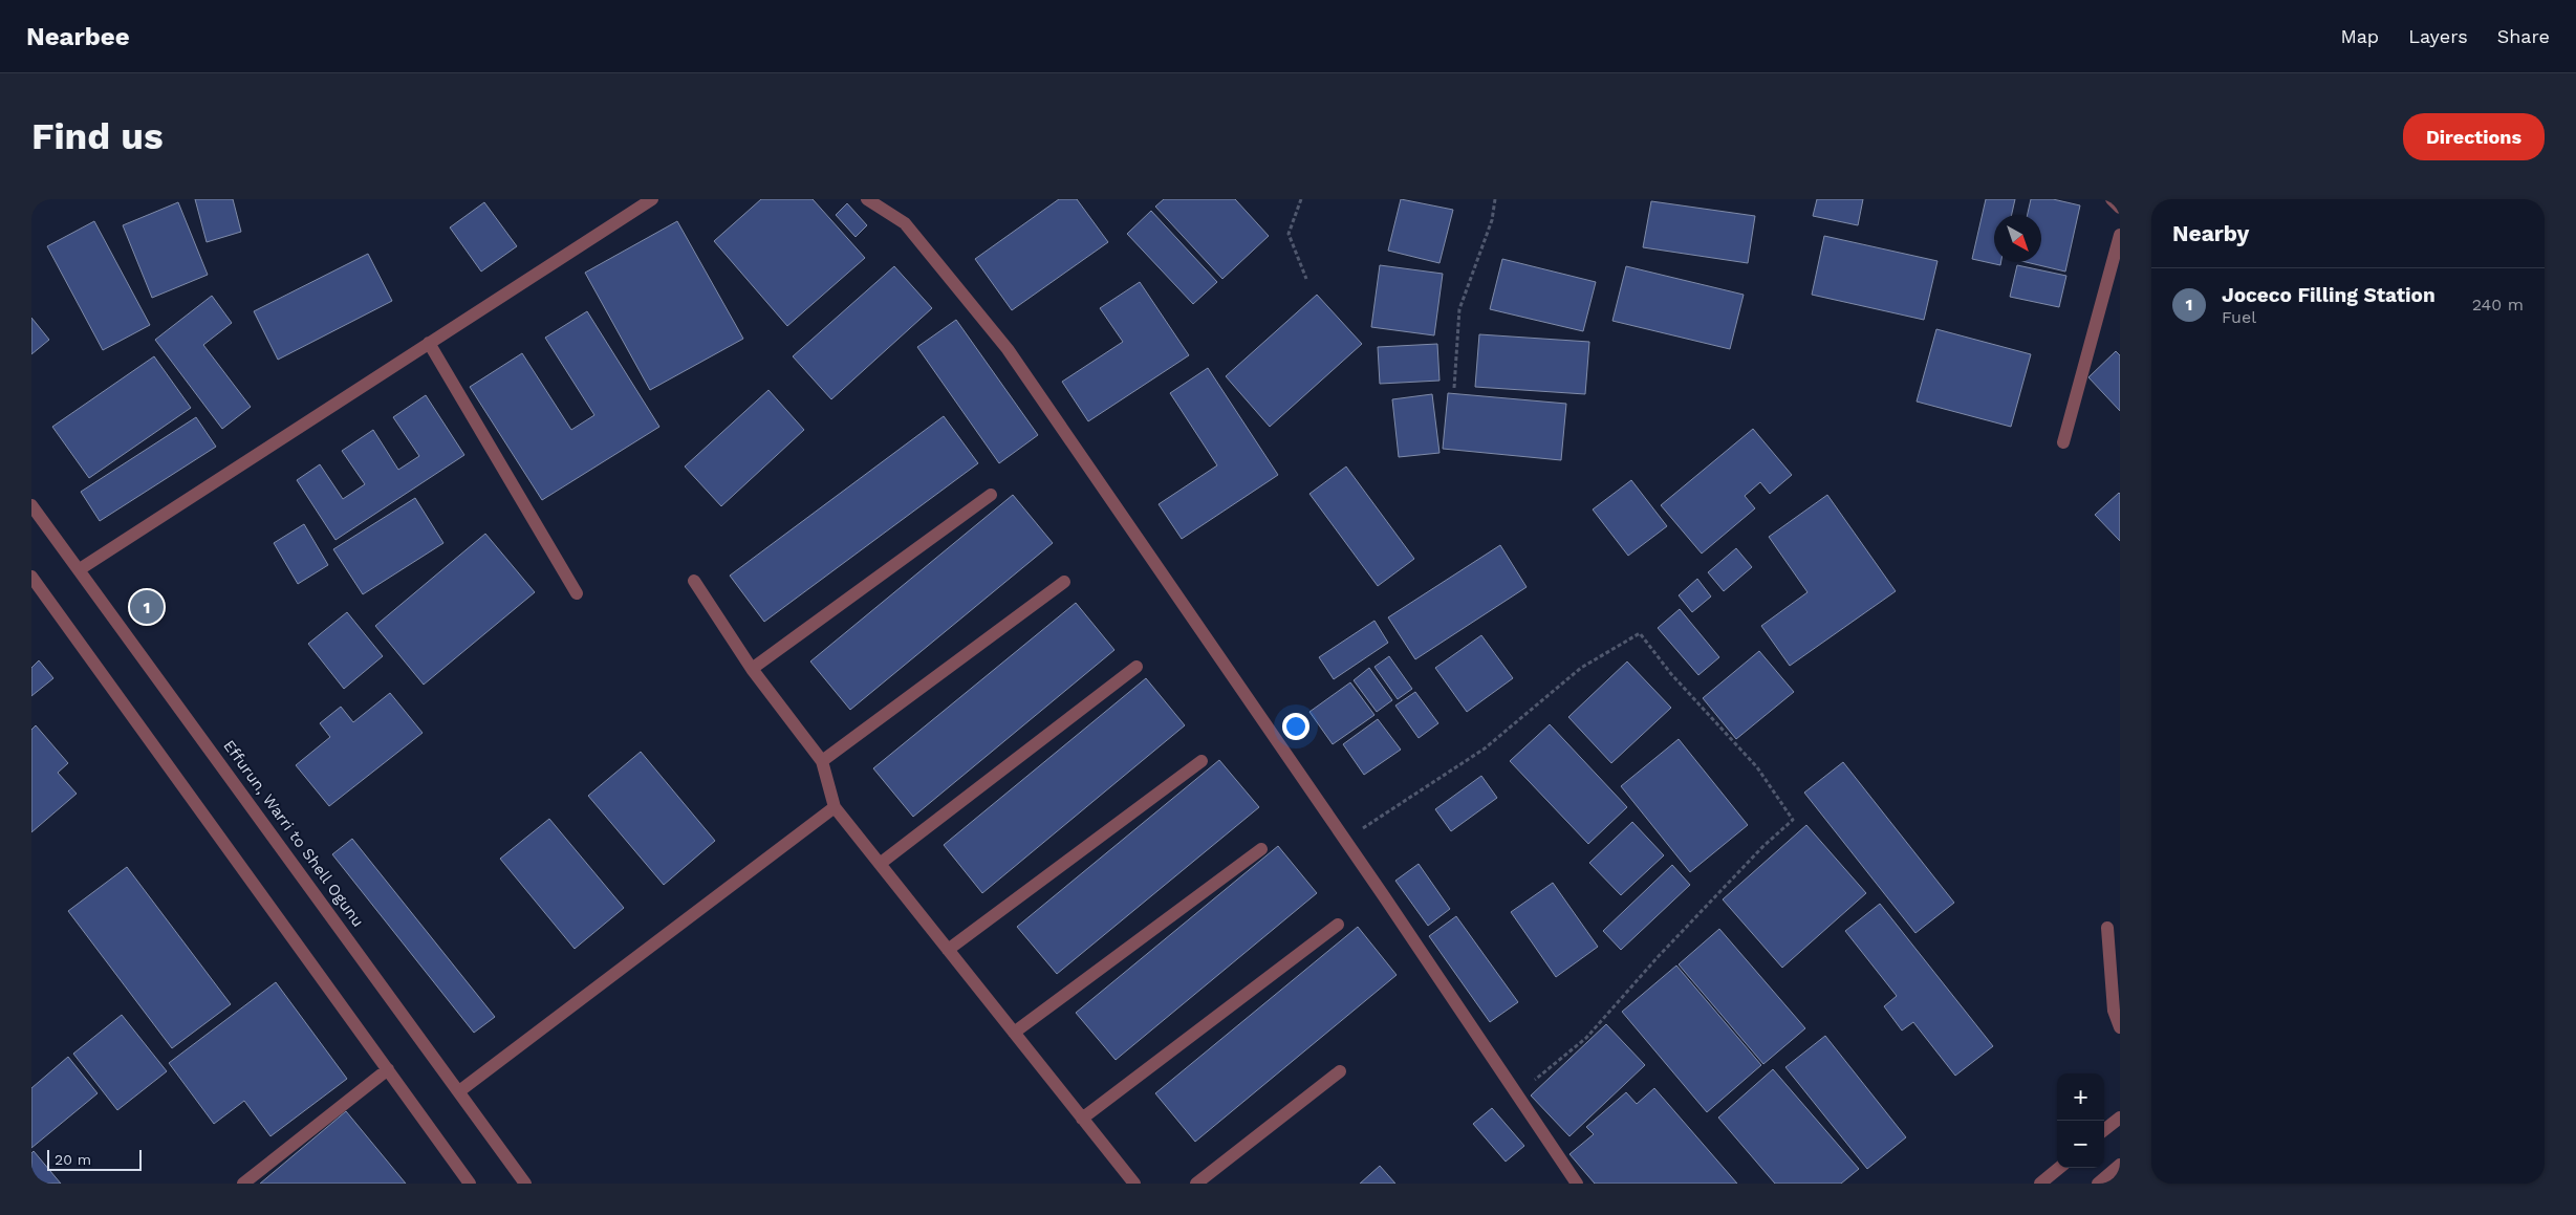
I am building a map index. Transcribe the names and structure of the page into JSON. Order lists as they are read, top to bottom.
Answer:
{
  "streets": {
    "street": ["Effurun, Warri to Shell Ogunu"]
  },
  "scale_bar": "20 m",
  "north": "bottom right",
  "page": {
    "header": "Nearbee",
    "nav": ["Map", "Layers", "Share"],
    "buttons": "Directions",
    "title": "Find us",
    "heading": "Nearby",
    "list": [
      {
        "mark": "1",
        "name": "Joceco Filling Station",
        "note": "Fuel",
        "value": "240 m"
      }
    ],
    "pins": "1",
    "map_buttons": ["+", "−"],
    "scale": "20 m"
  }
}
